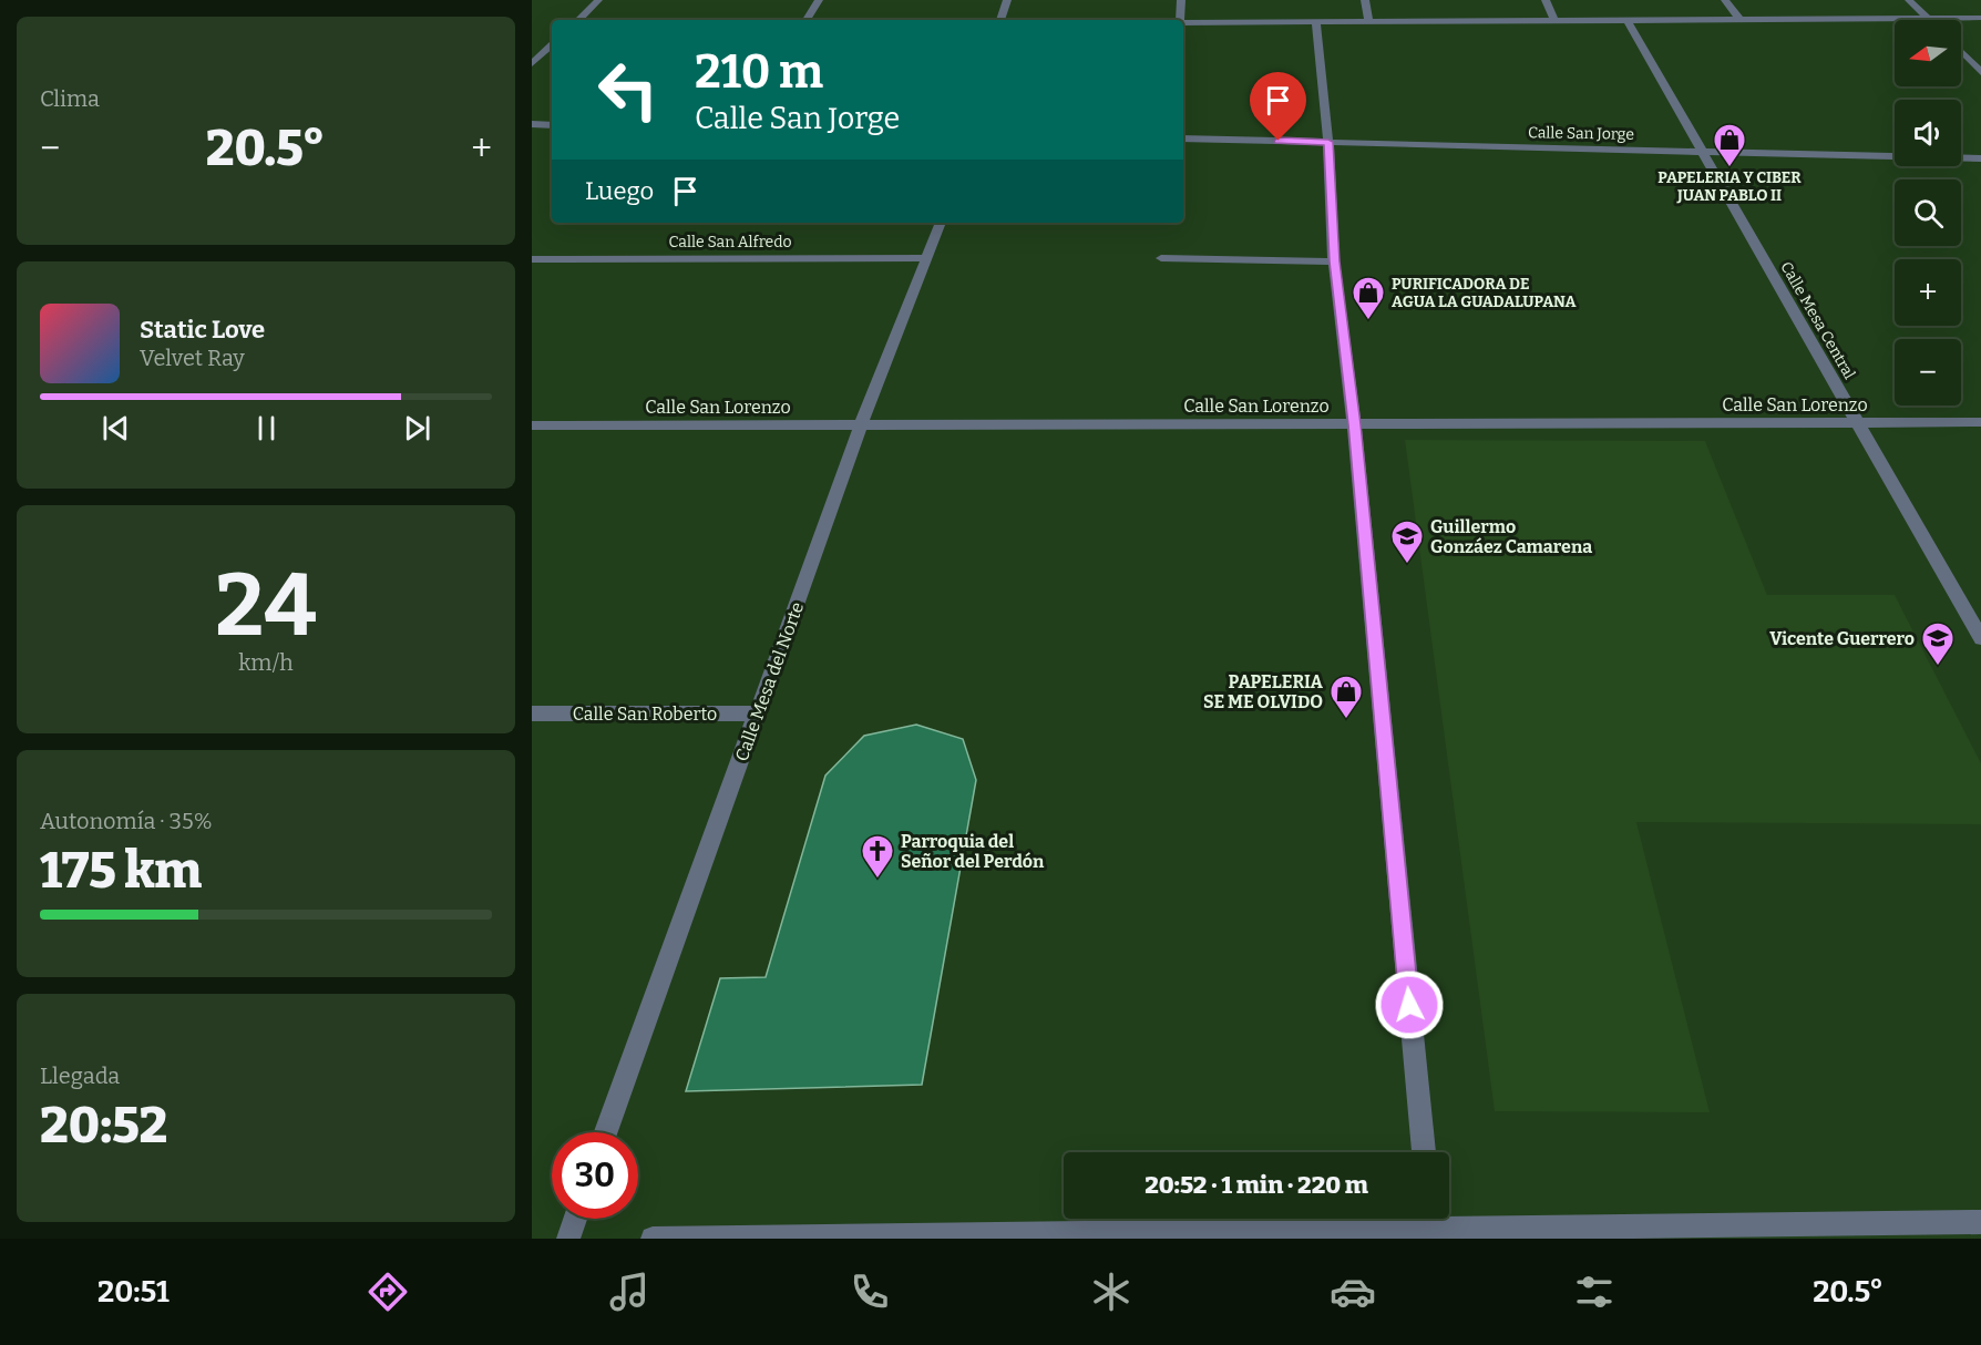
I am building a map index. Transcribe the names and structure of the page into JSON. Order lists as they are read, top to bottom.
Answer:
{
  "streets": {
    "street": [
      "Calle San Jorge",
      "Calle San Alfredo",
      "Calle Mesa Central",
      "Calle San Lorenzo",
      "Calle Mesa del Norte",
      "Calle San Roberto"
    ]
  },
  "crossings": [
    ["Calle San Jorge", "Calle Mesa Central"],
    ["Calle San Alfredo", "Calle Mesa del Norte"],
    ["Calle Mesa Central", "Calle San Lorenzo"],
    ["Calle San Lorenzo", "Calle Mesa del Norte"],
    ["Calle Mesa del Norte", "Calle San Roberto"]
  ],
  "places": {
    "shop": ["PAPELERIA Y CIBER JUAN PABLO II", "PURIFICADORA DE AGUA LA GUADALUPANA", "PAPELERIA SE ME OLVIDO"],
    "school or university": ["Guillermo Gonzáez Camarena", "Vicente Guerrero"],
    "church": ["Parroquia del Señor del Perdón"]
  },
  "north": "left",
  "page": {
    "tile": [
      "Clima",
      ["24", "km/h"],
      ["Autonomía · 35%", "175 km"],
      ["Llegada", "20:52"]
    ],
    "map_buttons": ["+", "−"],
    "turn": ["210 m", "Calle San Jorge"],
    "heat": ["−", "20.5°", "+"],
    "then": "Luego",
    "song": ["Static Love", "Velvet Ray"],
    "limit": "30",
    "trip": "20:52 · 1 min · 220 m",
    "tabs": ["20:51", "20.5°"]
  }
}
